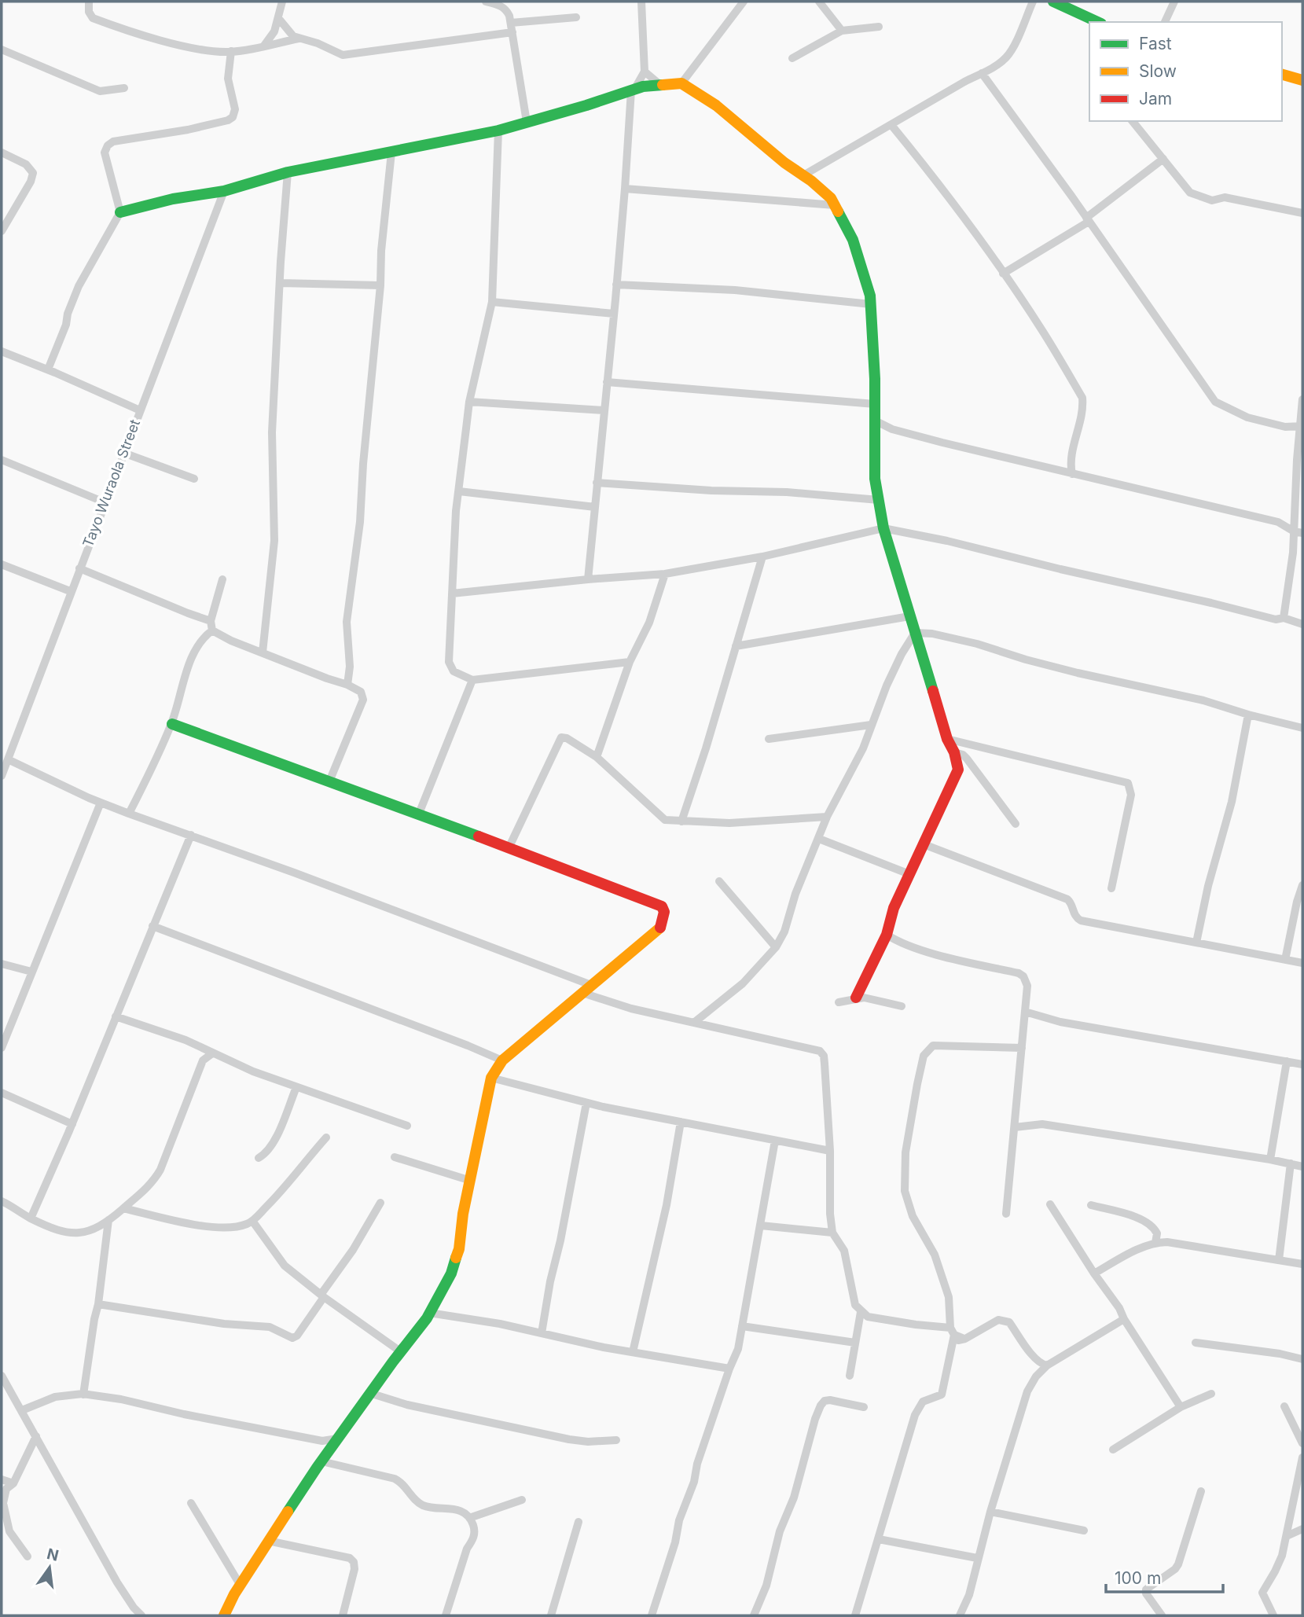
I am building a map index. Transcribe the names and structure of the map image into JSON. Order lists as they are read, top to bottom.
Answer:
{
  "streets": {
    "street": ["Tayo Wuraola Street"]
  },
  "legend": ["Fast", "Slow", "Jam"],
  "scale_bar": "100 m",
  "north": "top"
}
